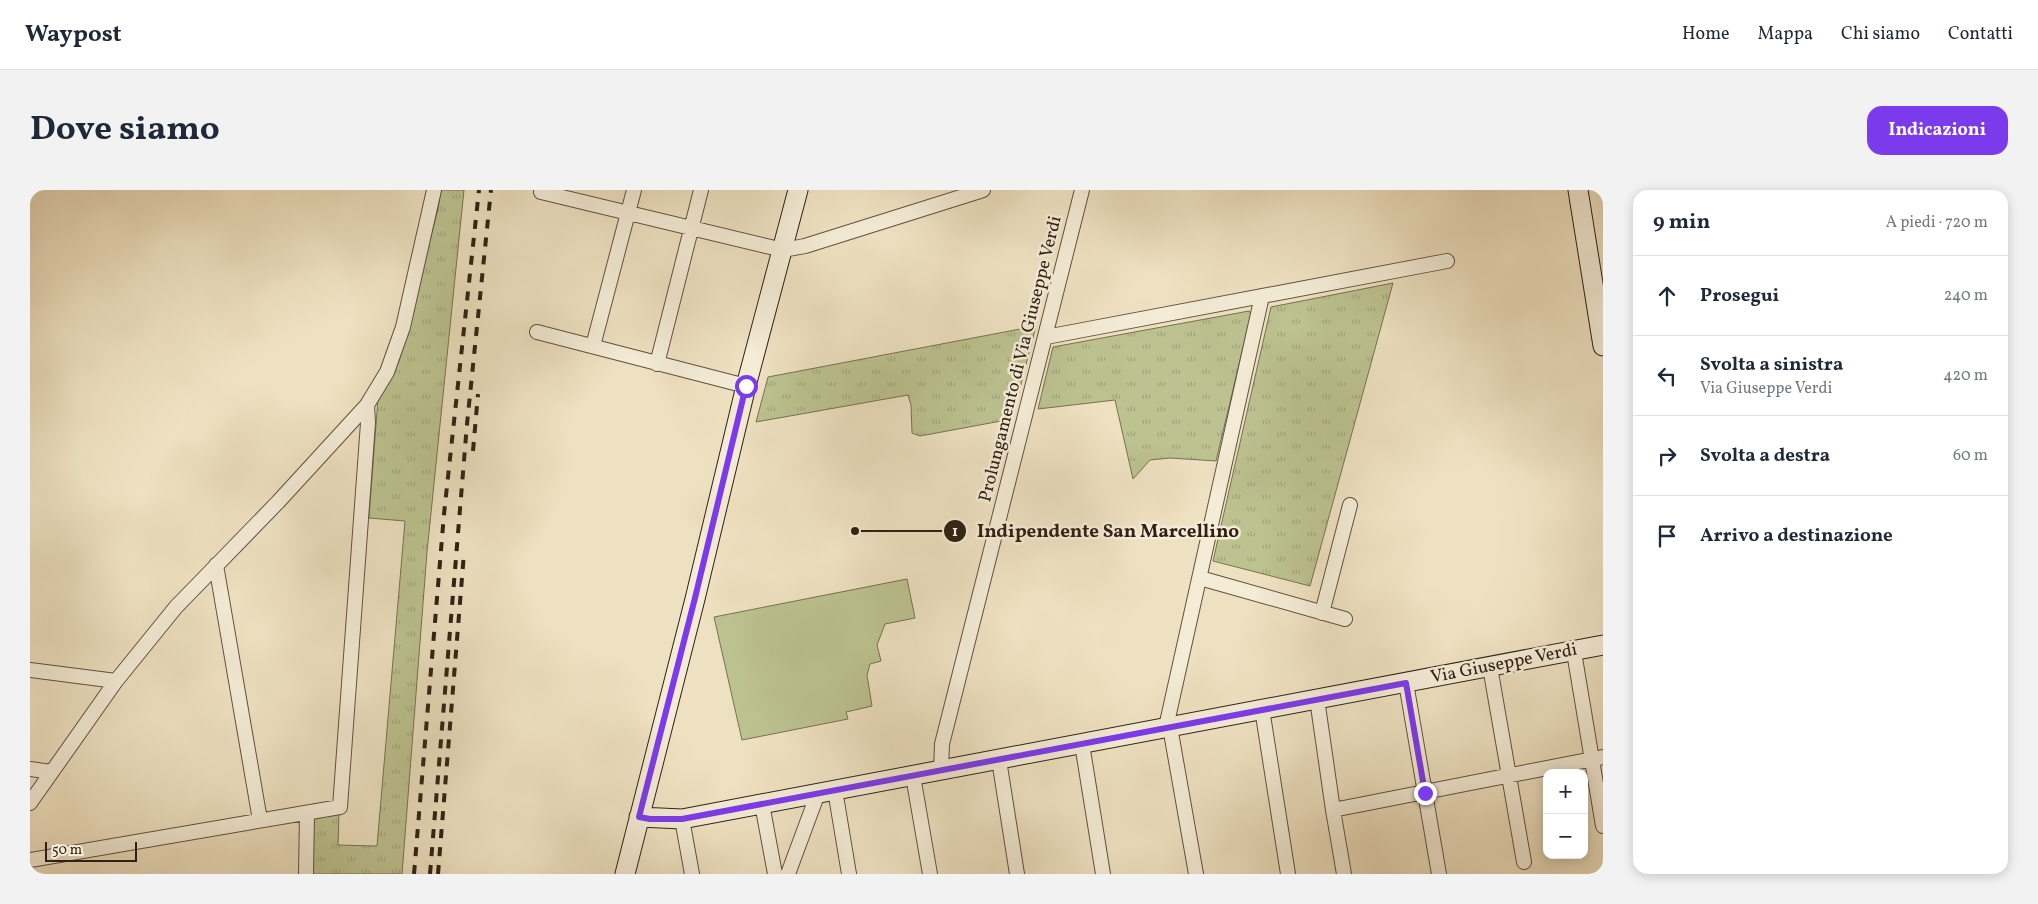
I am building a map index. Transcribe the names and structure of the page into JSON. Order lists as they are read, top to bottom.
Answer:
{
  "streets": {
    "street": ["Prolungamento di Via Giuseppe Verdi", "Via Giuseppe Verdi"]
  },
  "crossings": [
    ["Prolungamento di Via Giuseppe Verdi", "Via Giuseppe Verdi"]
  ],
  "places": ["Indipendente San Marcellino"],
  "scale_bar": "50 m",
  "page": {
    "header": "Waypost",
    "nav": [
      "Home",
      "Mappa",
      "Chi siamo",
      "Contatti"
    ],
    "title": "Dove siamo",
    "buttons": "Indicazioni",
    "heading": ["9 min", "A piedi · 720 m"],
    "list": [
      ["Prosegui", "240 m"],
      ["Svolta a sinistra", "Via Giuseppe Verdi", "420 m"],
      ["Svolta a destra", "60 m"],
      "Arrivo a destinazione"
    ],
    "map_buttons": ["+", "−"],
    "scale": "50 m"
  }
}
